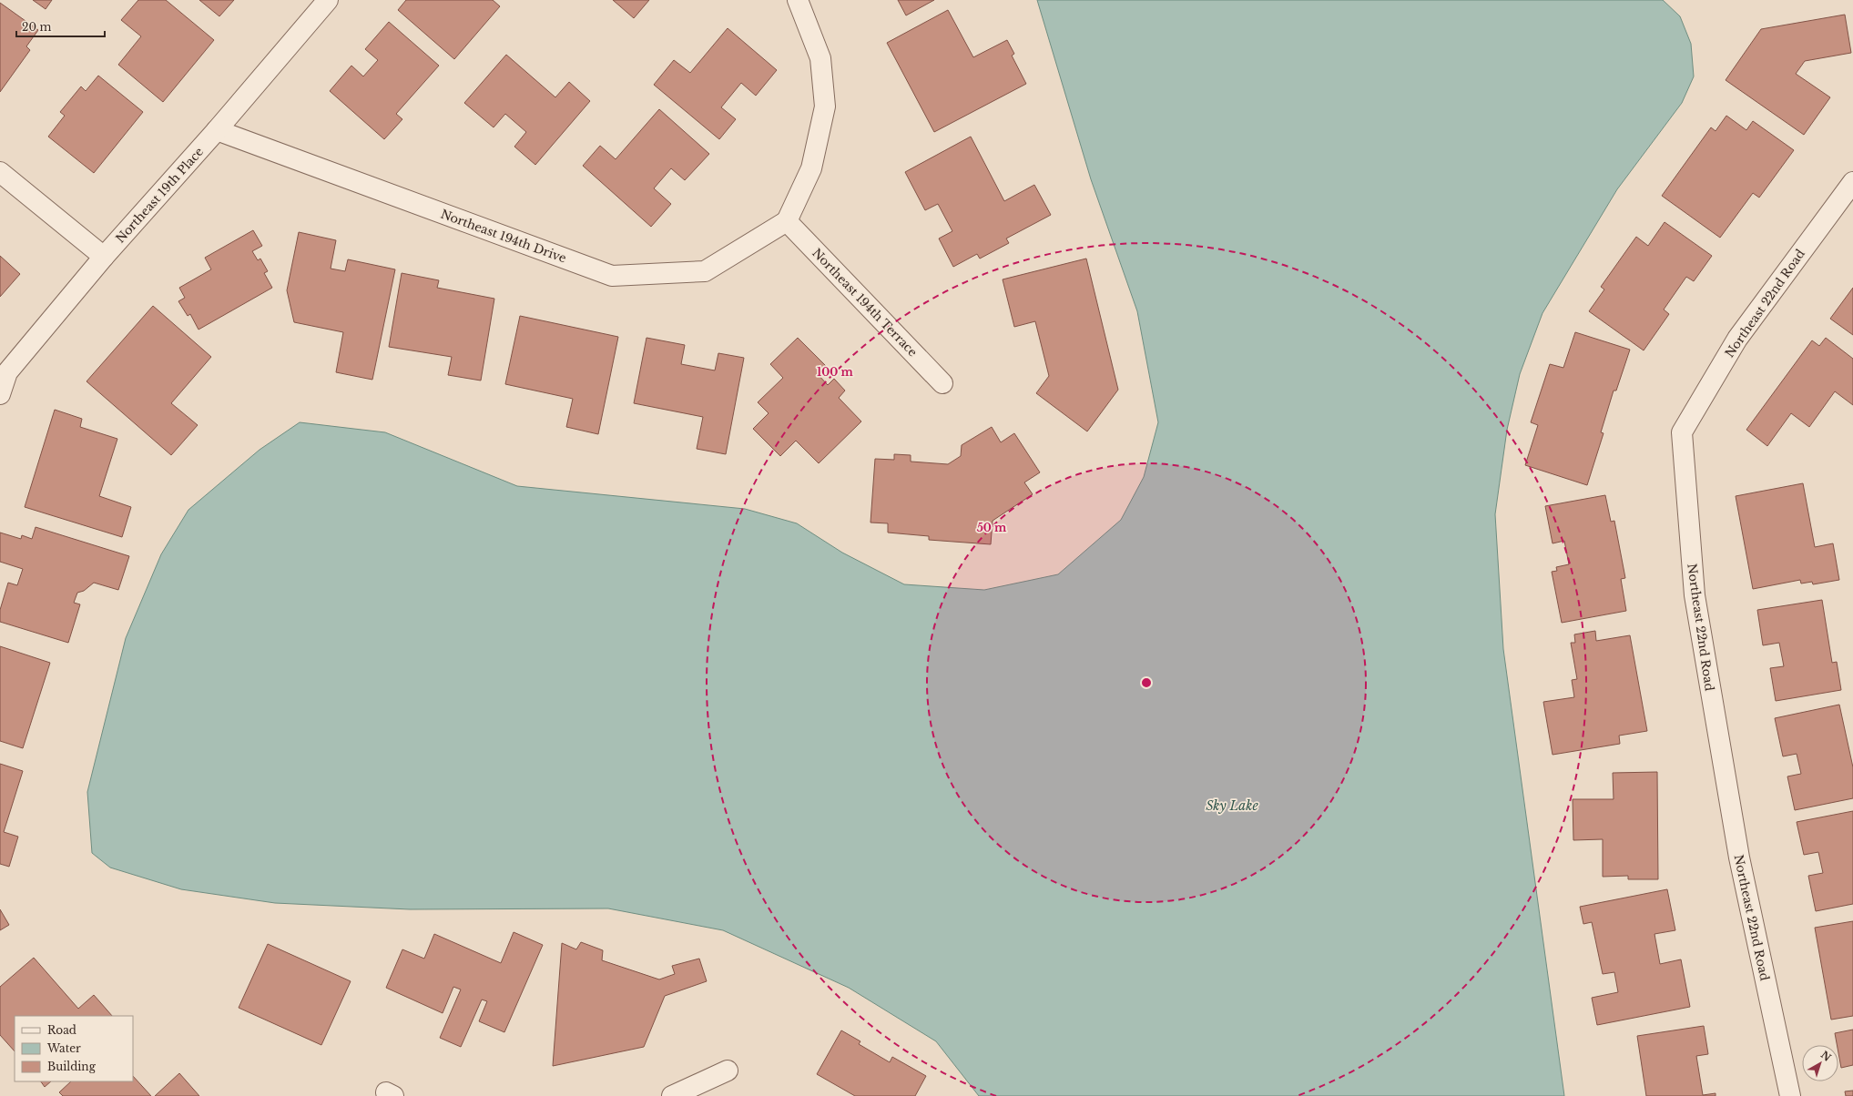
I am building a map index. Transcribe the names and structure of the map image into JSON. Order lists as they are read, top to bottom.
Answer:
{
  "streets": {
    "street": [
      "Northeast 19th Place",
      "Northeast 194th Drive",
      "Northeast 194th Terrace",
      "Northeast 22nd Road"
    ]
  },
  "crossings": [
    ["Northeast 19th Place", "Northeast 194th Drive"],
    ["Northeast 194th Drive", "Northeast 194th Terrace"]
  ],
  "water": ["Sky Lake"],
  "legend": ["Road", "Water", "Building"],
  "scale_bar": "20 m",
  "north": "top right",
  "rings": ["100 m", "50 m"]
}
